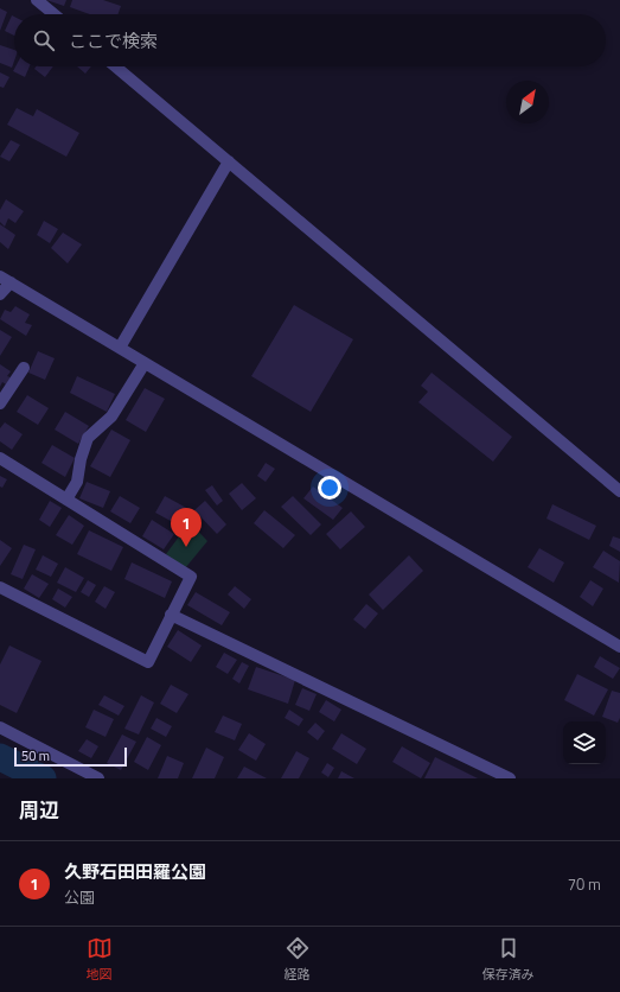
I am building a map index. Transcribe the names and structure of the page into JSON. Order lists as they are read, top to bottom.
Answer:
{
  "scale_bar": "50 m",
  "north": "top right",
  "page": {
    "search": "ここで検索",
    "pins": "1",
    "scale": "50 m",
    "heading": "周辺",
    "list": [
      {
        "mark": "1",
        "name": "久野石田田羅公園",
        "note": "公園",
        "value": "70 m"
      }
    ],
    "nav": ["地図", "経路", "保存済み"]
  }
}
